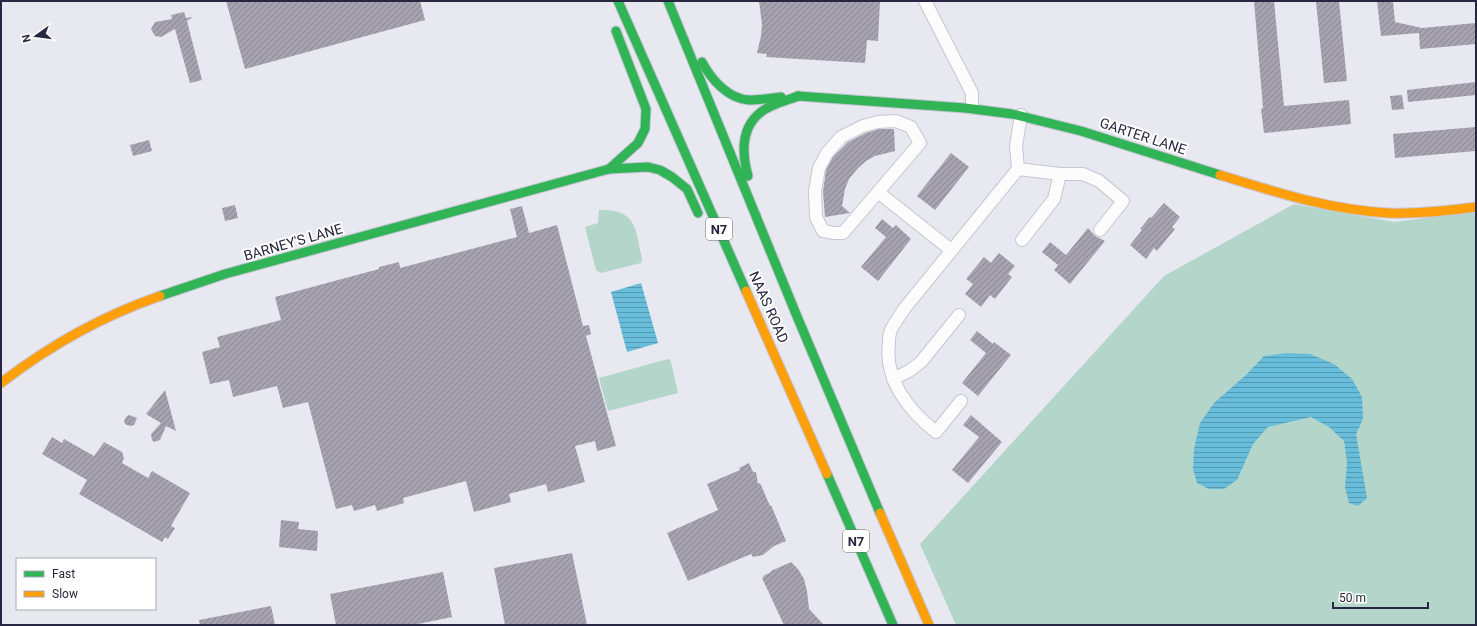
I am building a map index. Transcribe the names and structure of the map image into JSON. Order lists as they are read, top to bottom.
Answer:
{
  "streets": {
    "main road": [
      "GARTER LANE",
      "N7",
      "BARNEY'S LANE",
      "NAAS ROAD"
    ]
  },
  "crossings": [
    ["GARTER LANE", "N7"],
    ["N7", "BARNEY'S LANE"],
    ["N7", "NAAS ROAD"]
  ],
  "legend": ["Fast", "Slow"],
  "scale_bar": "50 m",
  "north": "left"
}
